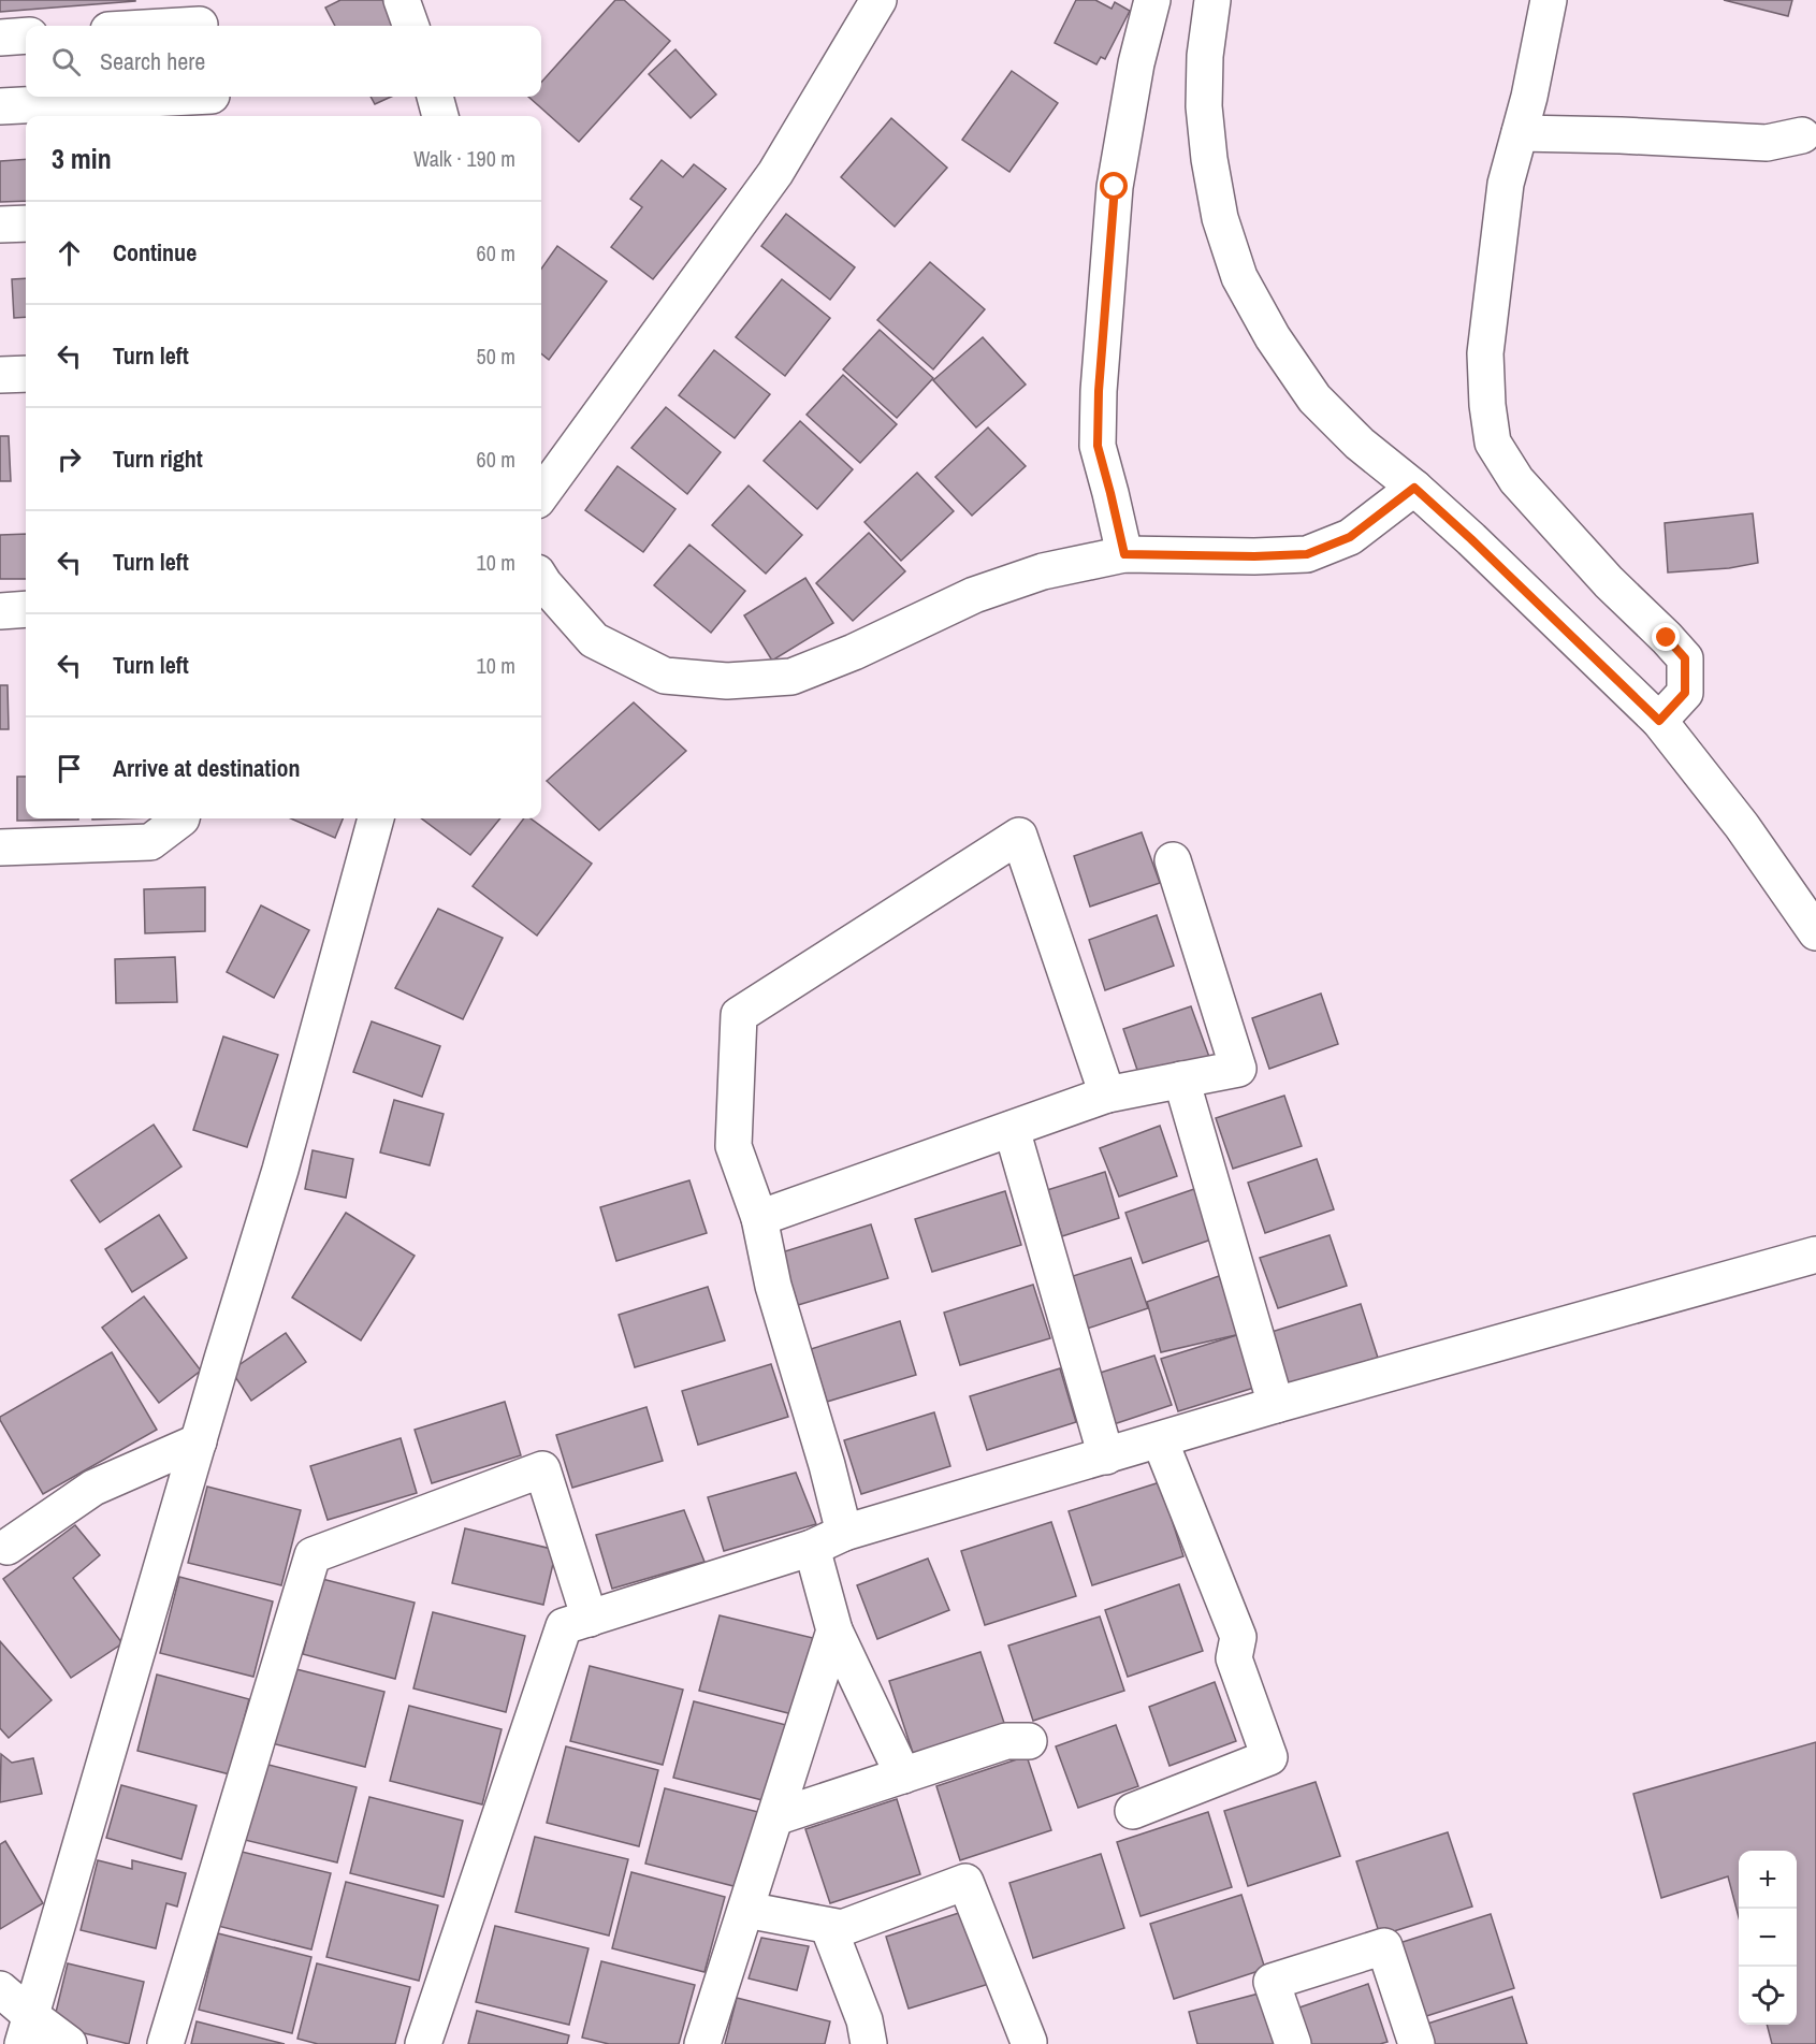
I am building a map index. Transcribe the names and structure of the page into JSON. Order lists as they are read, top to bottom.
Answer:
{
  "page": {
    "search": "Search here",
    "heading": ["3 min", "Walk · 190 m"],
    "list": [
      ["Continue", "60 m"],
      ["Turn left", "50 m"],
      ["Turn right", "60 m"],
      ["Turn left", "10 m"],
      ["Turn left", "10 m"],
      "Arrive at destination"
    ],
    "map_buttons": ["+", "−"]
  }
}
